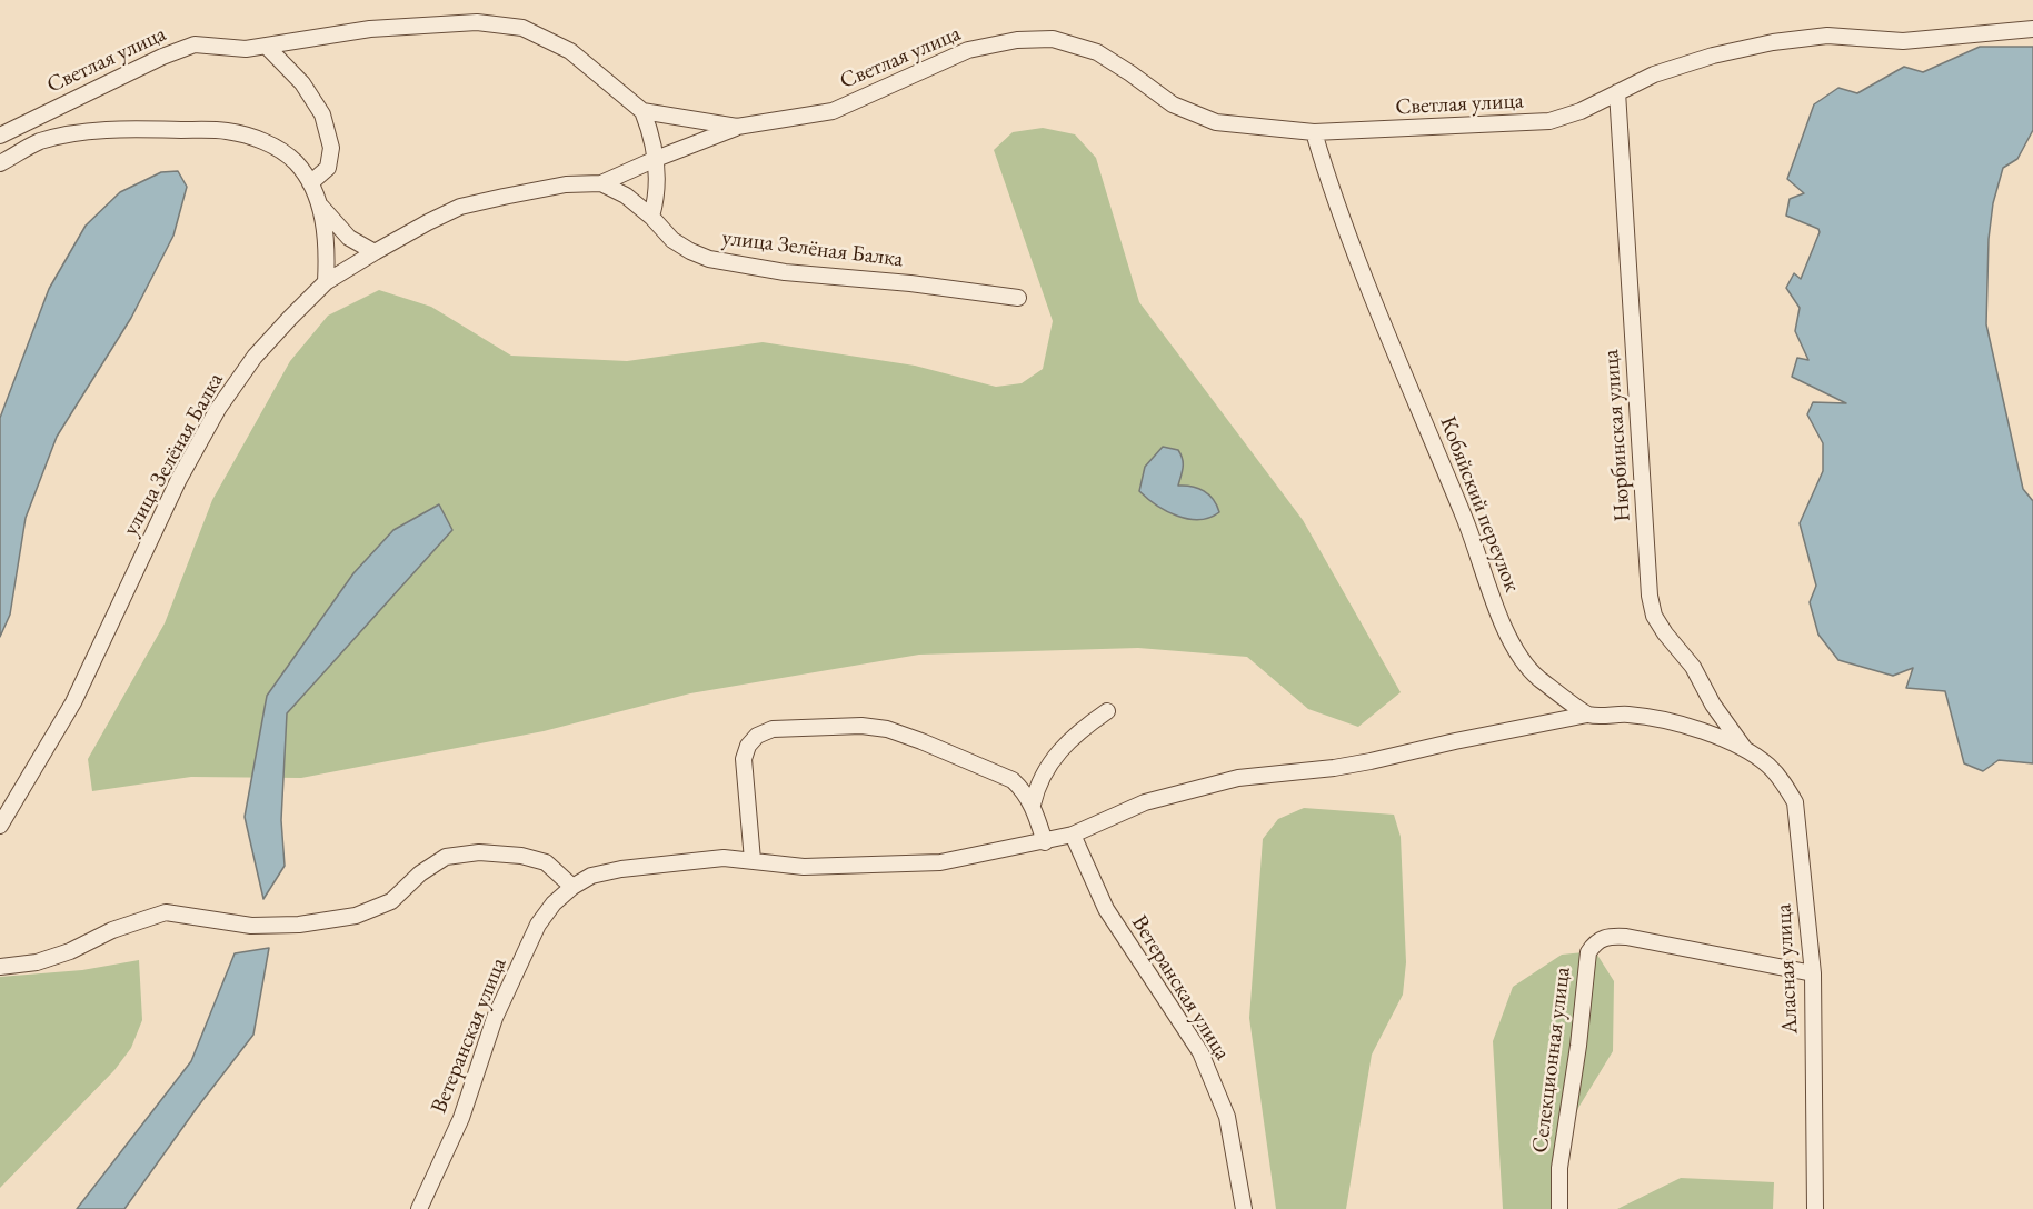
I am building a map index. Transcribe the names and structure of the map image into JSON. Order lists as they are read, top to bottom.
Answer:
{
  "streets": {
    "street": [
      "Светлая улица",
      "улица Зелёная Балка",
      "Нюрбинская улица",
      "Кобяйский переулок",
      "Аласная улица",
      "Ветеранская улица",
      "Селекционная улица"
    ]
  },
  "crossings": [
    ["Светлая улица", "Нюрбинская улица"],
    ["Светлая улица", "Кобяйский переулок"],
    ["Нюрбинская улица", "Аласная улица"],
    ["Аласная улица", "Селекционная улица"]
  ]
}
